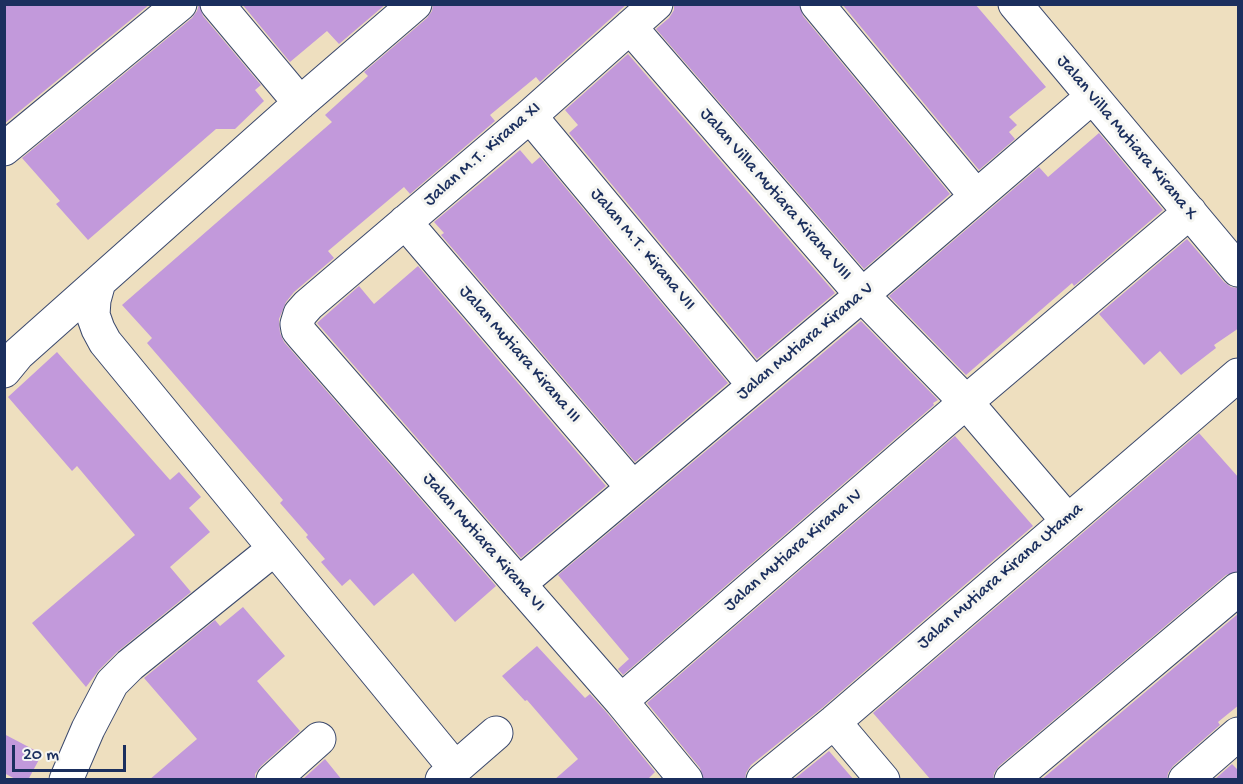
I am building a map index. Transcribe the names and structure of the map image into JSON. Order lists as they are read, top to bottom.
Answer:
{
  "streets": {
    "street": [
      "Jalan Villa Mutiara Kirana X",
      "Jalan M.T. Kirana XI",
      "Jalan Villa Mutiara Kirana VIII",
      "Jalan M.T. Kirana VII",
      "Jalan Mutiara Kirana V",
      "Jalan Mutiara Kirana III",
      "Jalan Mutiara Kirana VI",
      "Jalan Mutiara Kirana IV",
      "Jalan Mutiara Kirana Utama"
    ]
  },
  "crossings": [
    ["Jalan Villa Mutiara Kirana X", "Jalan Mutiara Kirana V"],
    ["Jalan Villa Mutiara Kirana X", "Jalan Mutiara Kirana IV"],
    ["Jalan M.T. Kirana XI", "Jalan Villa Mutiara Kirana VIII"],
    ["Jalan M.T. Kirana XI", "Jalan M.T. Kirana VII"],
    ["Jalan M.T. Kirana XI", "Jalan Mutiara Kirana III"],
    ["Jalan M.T. Kirana XI", "Jalan Mutiara Kirana VI"],
    ["Jalan Villa Mutiara Kirana VIII", "Jalan Mutiara Kirana V"],
    ["Jalan Villa Mutiara Kirana VIII", "Jalan Mutiara Kirana IV"],
    ["Jalan Villa Mutiara Kirana VIII", "Jalan Mutiara Kirana Utama"],
    ["Jalan M.T. Kirana VII", "Jalan Mutiara Kirana V"],
    ["Jalan Mutiara Kirana V", "Jalan Mutiara Kirana III"],
    ["Jalan Mutiara Kirana V", "Jalan Mutiara Kirana VI"],
    ["Jalan Mutiara Kirana VI", "Jalan Mutiara Kirana IV"]
  ],
  "scale_bar": "20 m"
}
